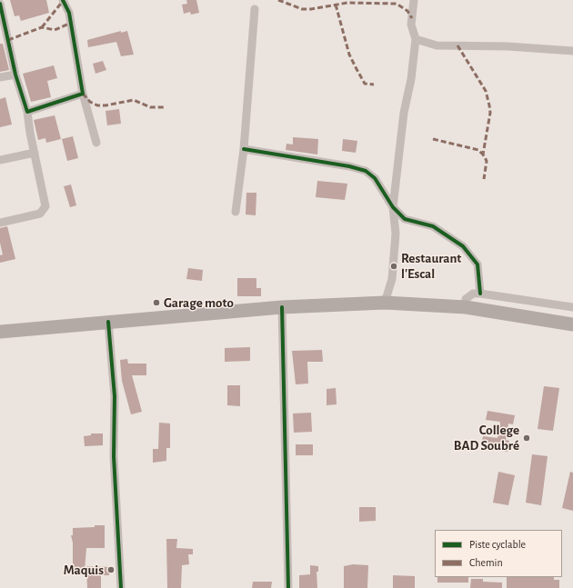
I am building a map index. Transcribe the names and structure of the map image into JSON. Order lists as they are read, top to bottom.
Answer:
{
  "places": [
    "Restaurant l'Escal",
    "Garage moto",
    "College BAD Soubré",
    "Maquis"
  ],
  "legend": ["Piste cyclable", "Chemin"]
}
